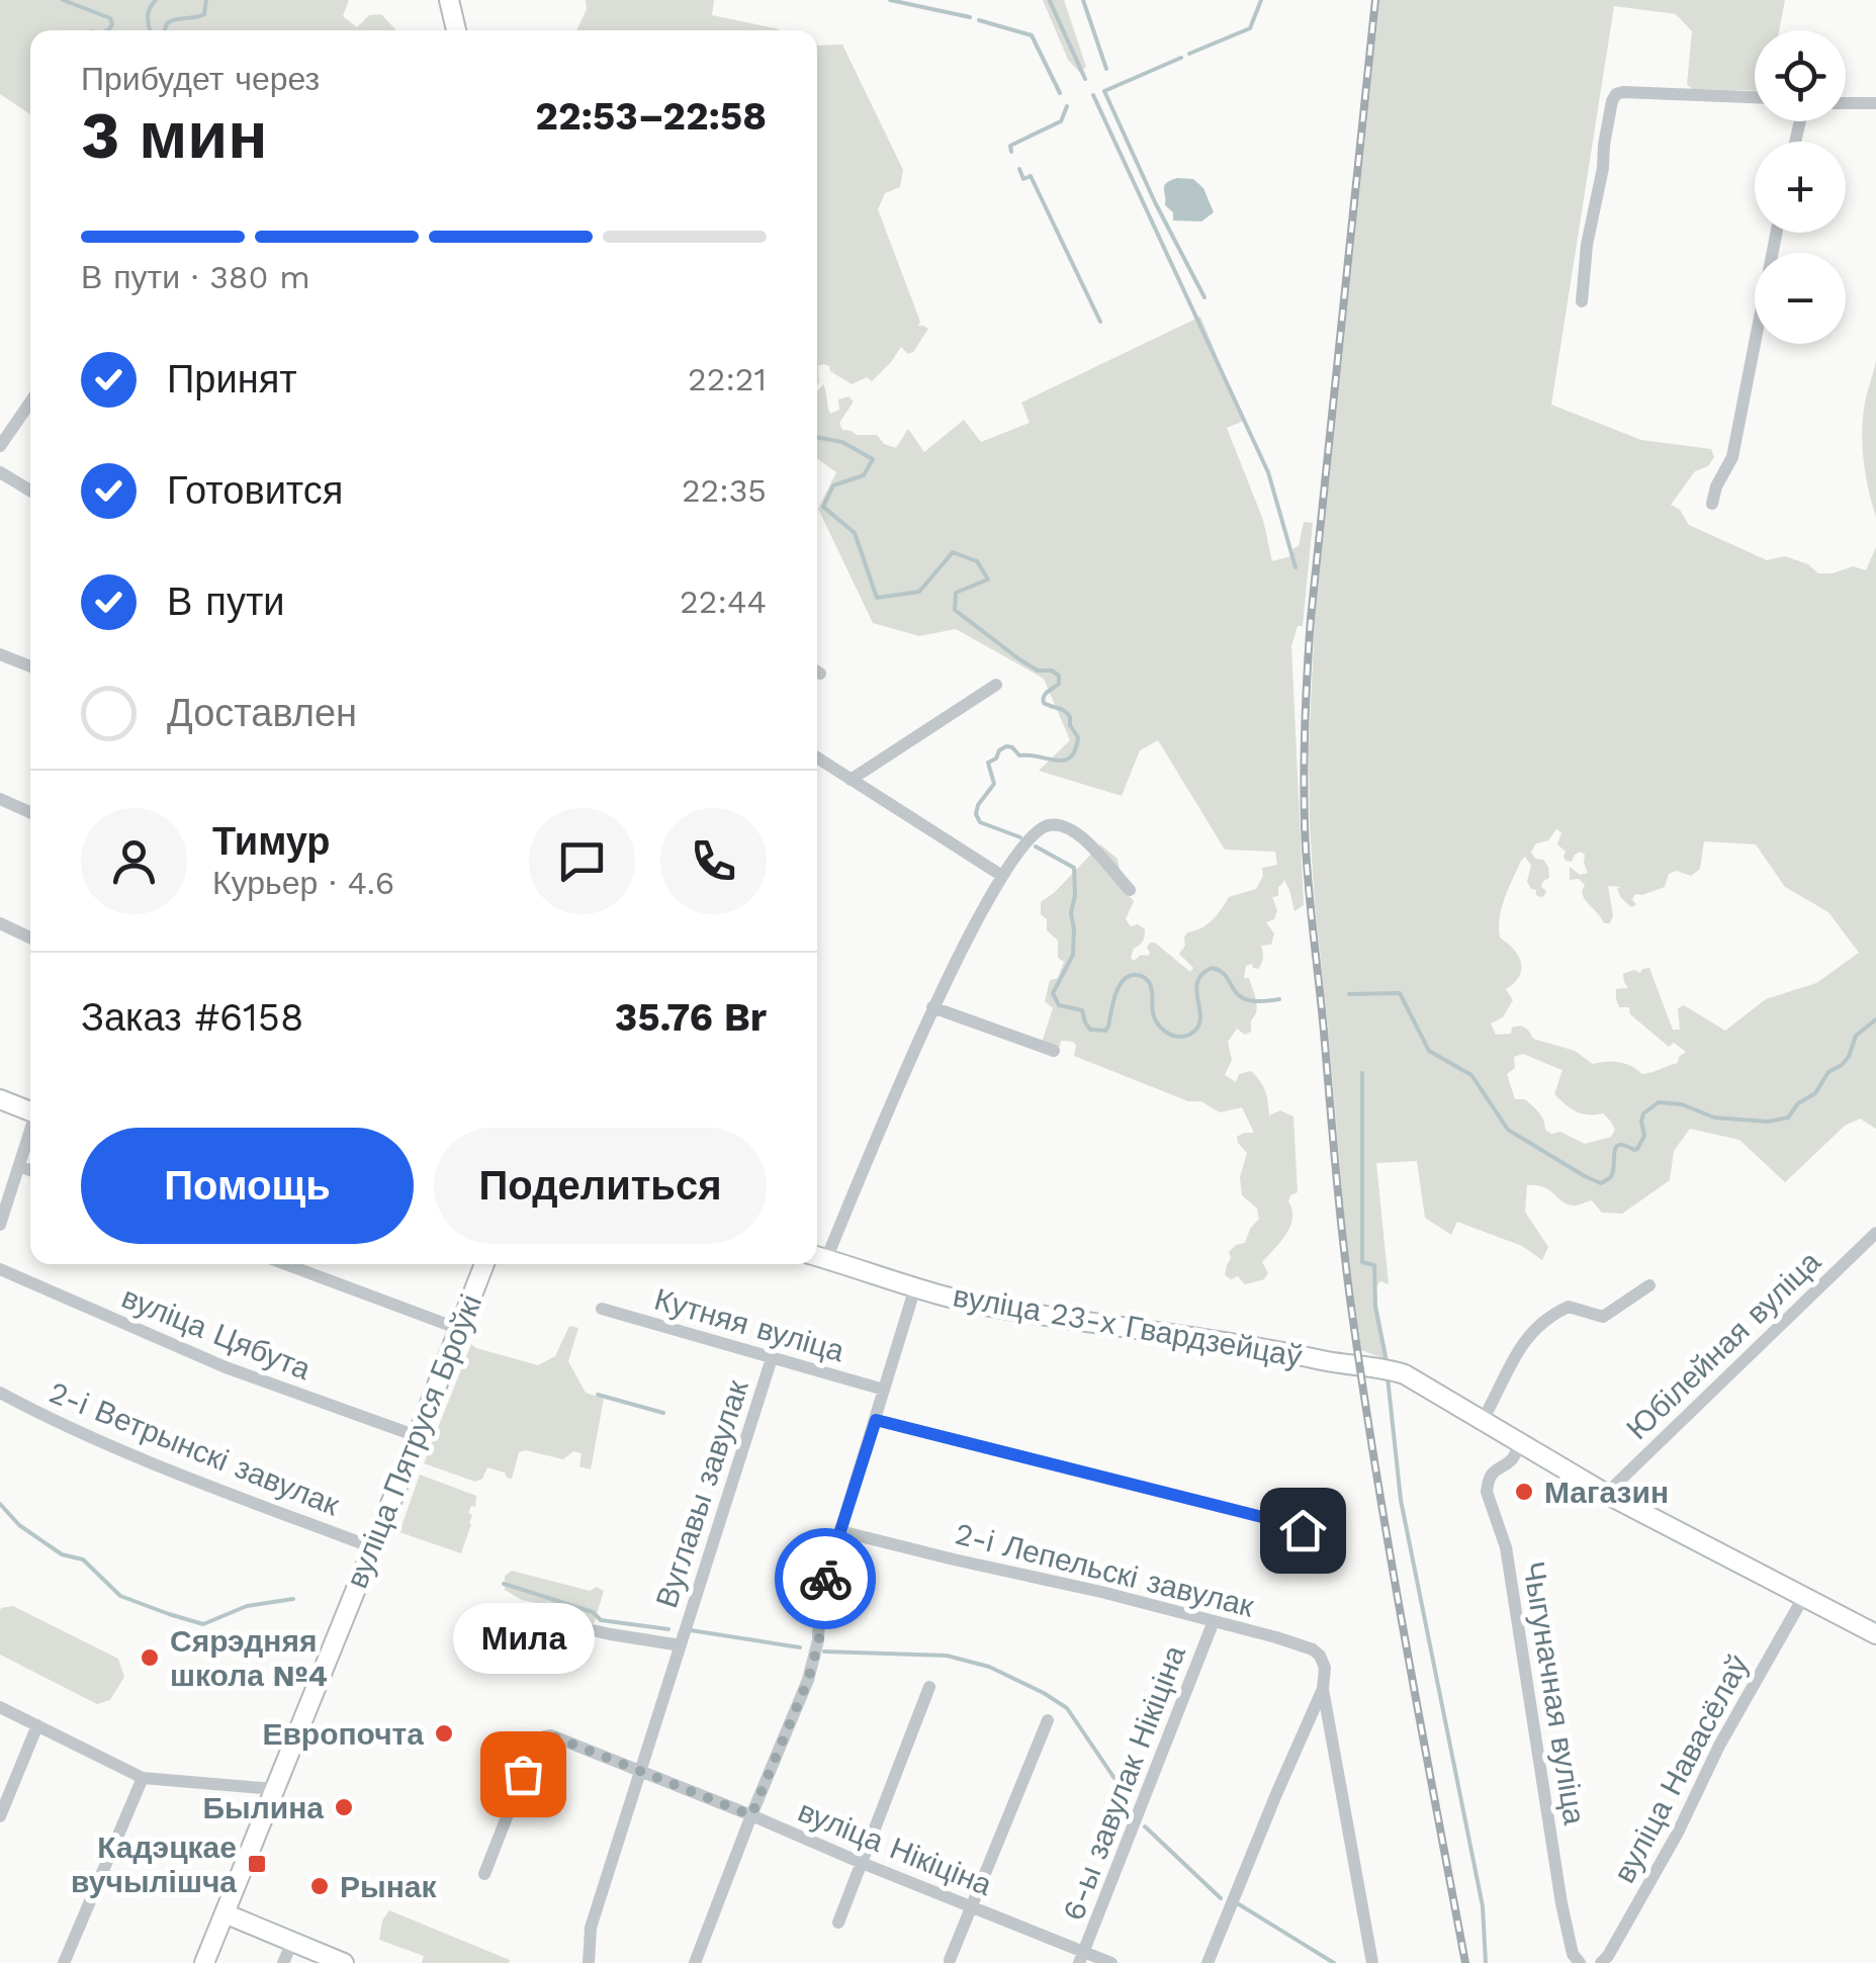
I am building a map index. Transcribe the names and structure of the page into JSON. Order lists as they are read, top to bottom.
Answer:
{
  "streets": {
    "street": [
      "Кутняя вуліца",
      "вуліца 23-х Гвардзейцаў",
      "вуліца Цябута",
      "Юбілейная вуліца",
      "вуліца Пятруся Броўкі",
      "2-і Ветрынскі завулак",
      "Вуглавы завулак",
      "2-і Лепельскі завулак",
      "Чыгуначная вуліца",
      "вуліца Навасёлаў",
      "6-ы завулак Нікіціна",
      "вуліца Нікіціна"
    ]
  },
  "crossings": [
    ["Кутняя вуліца", "Вуглавы завулак"],
    ["вуліца 23-х Гвардзейцаў", "Юбілейная вуліца"],
    ["вуліца 23-х Гвардзейцаў", "Чыгуначная вуліца"],
    ["вуліца 23-х Гвардзейцаў", "вуліца Навасёлаў"],
    ["вуліца Цябута", "вуліца Пятруся Броўкі"],
    ["вуліца Пятруся Броўкі", "2-і Ветрынскі завулак"],
    ["Вуглавы завулак", "вуліца Нікіціна"],
    ["2-і Лепельскі завулак", "6-ы завулак Нікіціна"],
    ["6-ы завулак Нікіціна", "вуліца Нікіціна"]
  ],
  "places": {
    "other": [
      "Магазин",
      "Сярэдняя школа №4",
      "Европочта",
      "Мила",
      "Былина",
      "Рынак"
    ],
    "transit": ["Кадэцкае вучылішча"]
  },
  "page": {
    "map_buttons": ["+", "−"],
    "heading": ["3 мин", "Прибудет через", "22:53–22:58"],
    "panel": [
      "Тимур",
      "Курьер · 4.6",
      "Заказ #6158",
      "35.76 Br"
    ],
    "bar": "В пути · 380 m",
    "list": [
      ["Принят", "22:21"],
      ["Готовится", "22:35"],
      ["В пути", "22:44"],
      "Доставлен"
    ],
    "buttons": ["Помощь", "Поделиться"],
    "bubble": "Мила"
  }
}
